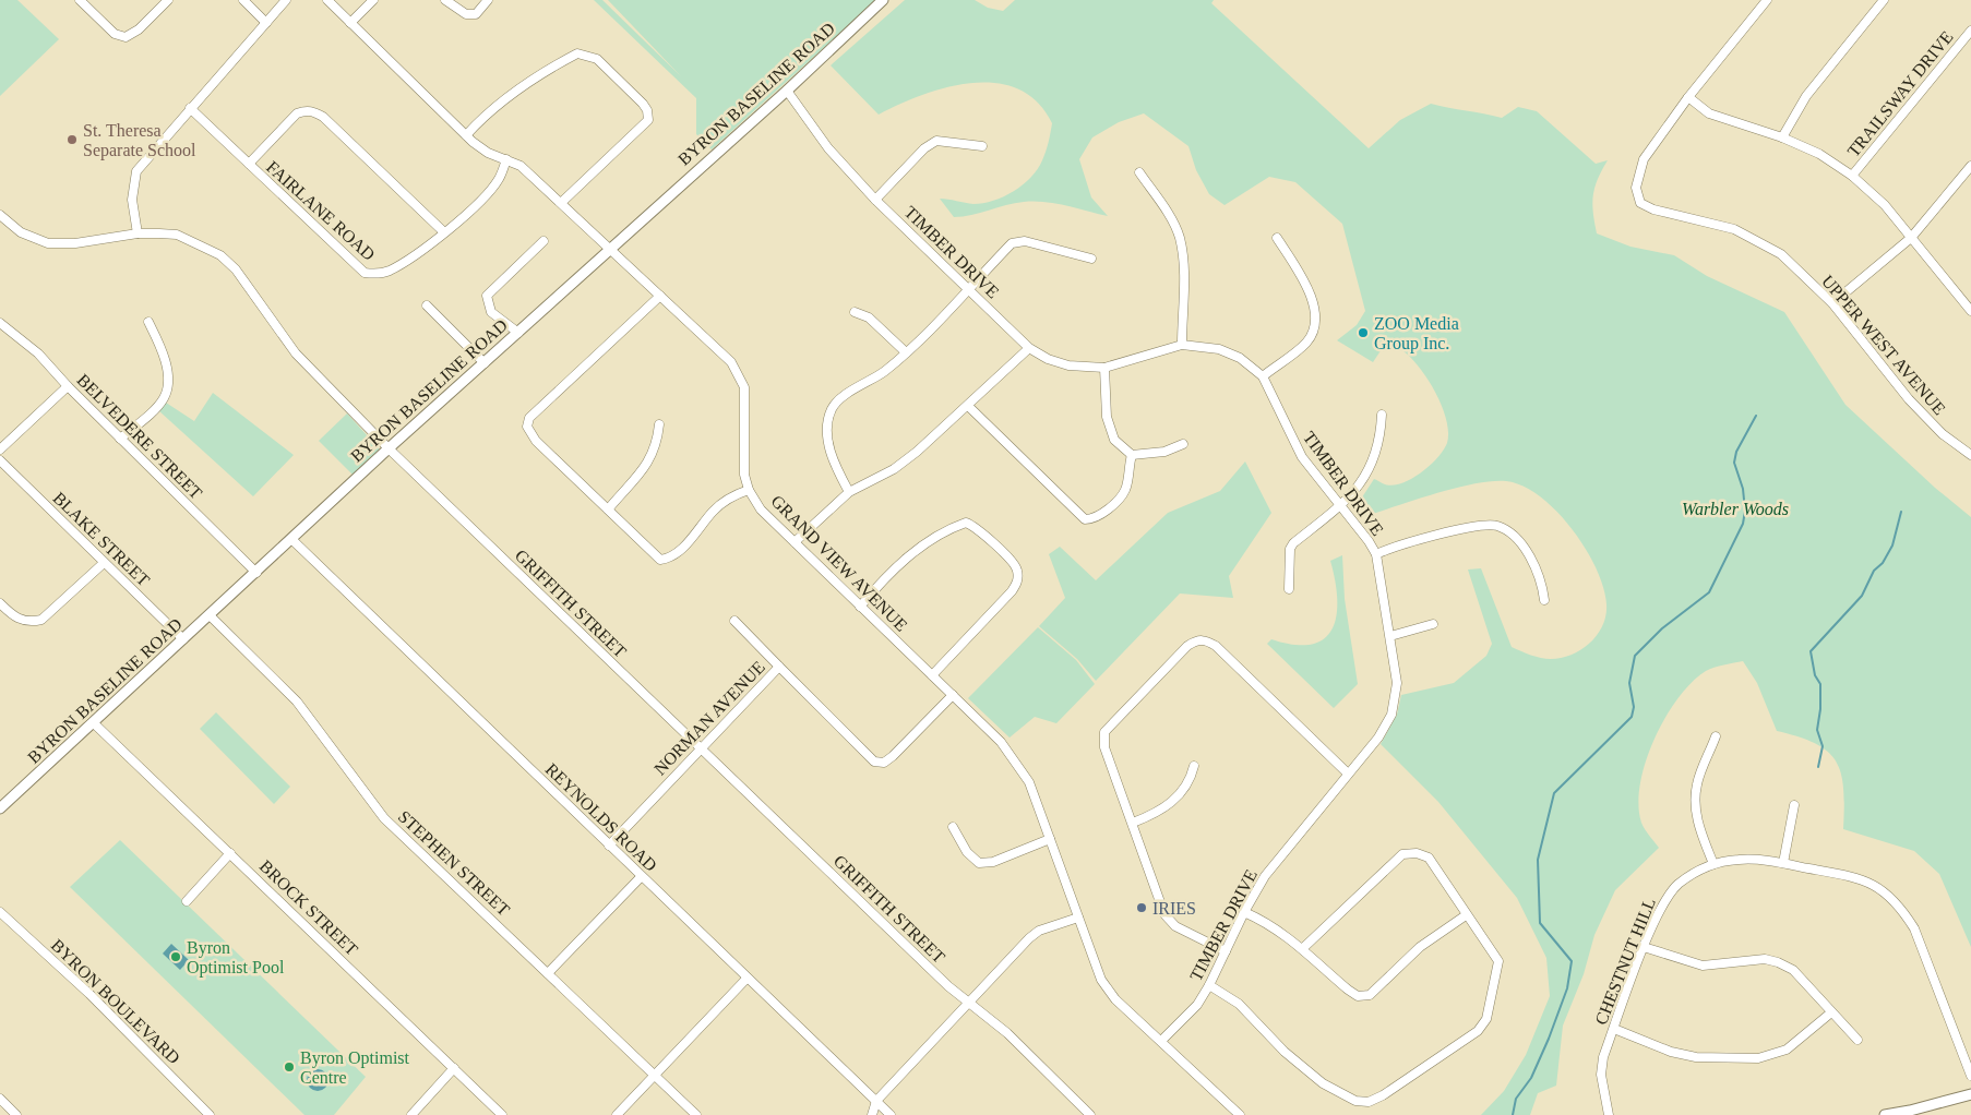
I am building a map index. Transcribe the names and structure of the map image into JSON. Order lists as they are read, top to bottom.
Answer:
{
  "streets": {
    "main road": ["BYRON BASELINE ROAD"],
    "street": [
      "TRAILSWAY DRIVE",
      "FAIRLANE ROAD",
      "TIMBER DRIVE",
      "UPPER WEST AVENUE",
      "BELVEDERE STREET",
      "BLAKE STREET",
      "GRAND VIEW AVENUE",
      "GRIFFITH STREET",
      "NORMAN AVENUE",
      "REYNOLDS ROAD",
      "STEPHEN STREET",
      "BROCK STREET",
      "CHESTNUT HILL",
      "BYRON BOULEVARD"
    ]
  },
  "crossings": [
    ["BYRON BASELINE ROAD", "TIMBER DRIVE"],
    ["BYRON BASELINE ROAD", "BELVEDERE STREET"],
    ["BYRON BASELINE ROAD", "BLAKE STREET"],
    ["BYRON BASELINE ROAD", "GRAND VIEW AVENUE"],
    ["BYRON BASELINE ROAD", "GRIFFITH STREET"],
    ["BYRON BASELINE ROAD", "REYNOLDS ROAD"],
    ["BYRON BASELINE ROAD", "STEPHEN STREET"],
    ["BYRON BASELINE ROAD", "BROCK STREET"],
    ["FAIRLANE ROAD", "GRAND VIEW AVENUE"],
    ["TIMBER DRIVE", "GRAND VIEW AVENUE"],
    ["GRAND VIEW AVENUE", "NORMAN AVENUE"],
    ["GRIFFITH STREET", "NORMAN AVENUE"],
    ["NORMAN AVENUE", "REYNOLDS ROAD"]
  ],
  "parks": ["Warbler Woods"],
  "places": [
    "St. Theresa Separate School",
    "ZOO Media Group Inc.",
    "IRIES",
    "Byron Optimist Pool",
    "Byron Optimist Centre"
  ]
}
